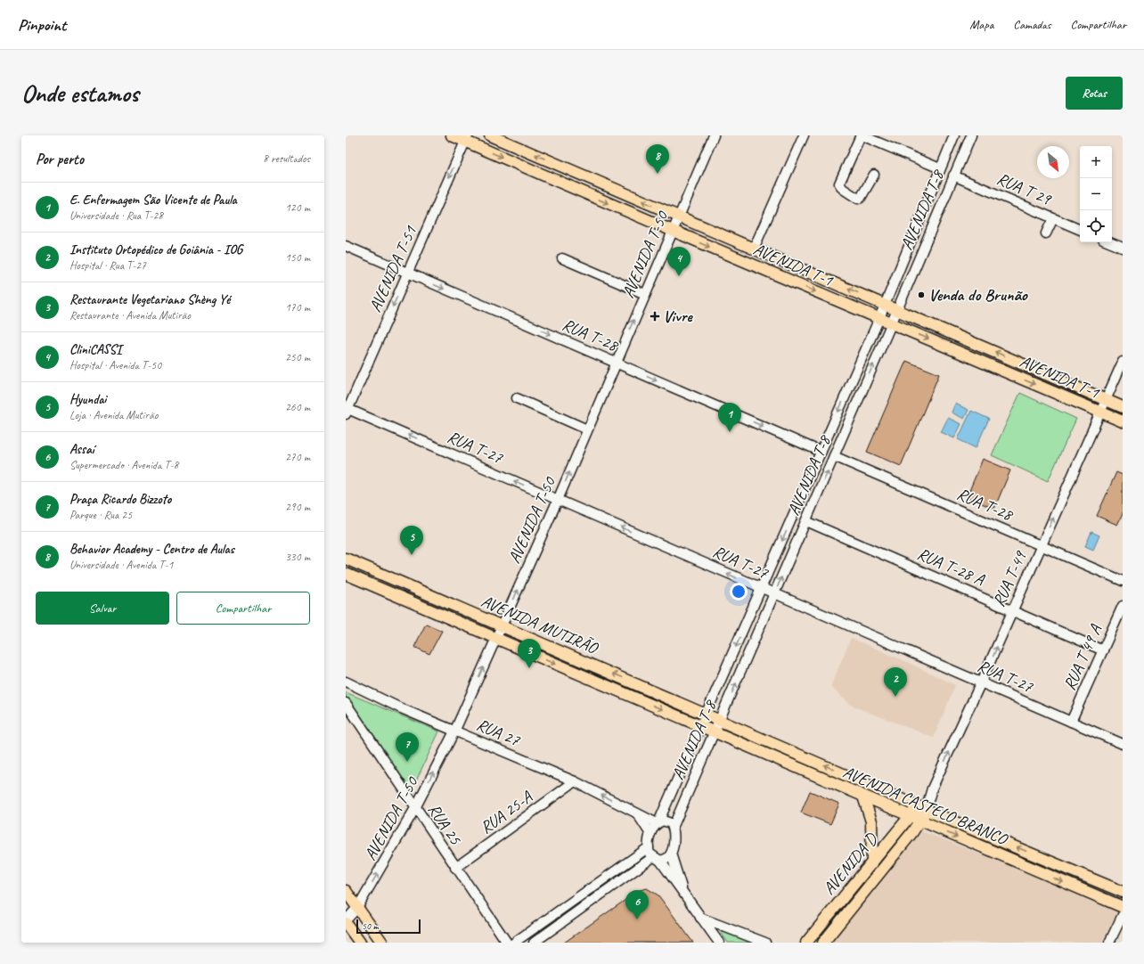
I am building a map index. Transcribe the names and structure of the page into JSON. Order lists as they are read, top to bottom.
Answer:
{
  "streets": {
    "main road": [
      "AVENIDA T-1",
      "AVENIDA MUTIRÃO",
      "AVENIDA CASTELO BRANCO",
      "AVENIDA D"
    ],
    "street": [
      "RUA T 29",
      "AVENIDA T-8",
      "AVENIDA T-50",
      "AVENIDA T-51",
      "RUA T-28",
      "RUA T-27",
      "RUA T-28 A",
      "RUA T-49",
      "RUA T 49 A",
      "RUA 27",
      "RUA 25-A",
      "RUA 25"
    ]
  },
  "crossings": [
    ["RUA T 29", "AVENIDA T-8"],
    ["AVENIDA T-8", "AVENIDA T-1"],
    ["AVENIDA T-8", "RUA T-28"],
    ["AVENIDA T-8", "RUA T-27"],
    ["AVENIDA T-8", "RUA T-28 A"],
    ["AVENIDA T-8", "AVENIDA MUTIRÃO"],
    ["AVENIDA T-8", "RUA 27"],
    ["AVENIDA T-8", "AVENIDA CASTELO BRANCO"],
    ["AVENIDA T-50", "AVENIDA T-1"],
    ["AVENIDA T-50", "RUA T-28"],
    ["AVENIDA T-50", "RUA T-27"],
    ["AVENIDA T-50", "AVENIDA MUTIRÃO"],
    ["AVENIDA T-50", "RUA 27"],
    ["AVENIDA T-50", "RUA 25"],
    ["AVENIDA T-1", "AVENIDA T-51"],
    ["AVENIDA T-1", "RUA T-49"],
    ["AVENIDA T-51", "RUA T-28"],
    ["AVENIDA T-51", "RUA T-27"],
    ["RUA T-28", "RUA T-49"],
    ["RUA T-27", "RUA T-49"],
    ["RUA T-27", "RUA T 49 A"],
    ["RUA T-28 A", "RUA T-49"],
    ["RUA T-28 A", "RUA T 49 A"],
    ["RUA T-49", "AVENIDA CASTELO BRANCO"],
    ["RUA T-49", "AVENIDA D"],
    ["AVENIDA MUTIRÃO", "AVENIDA CASTELO BRANCO"],
    ["RUA 27", "RUA 25-A"],
    ["AVENIDA CASTELO BRANCO", "AVENIDA D"],
    ["RUA 25-A", "RUA 25"]
  ],
  "one_way": [
    "AVENIDA T-50",
    "AVENIDA T-51",
    "RUA T-27",
    "RUA T-49"
  ],
  "places": {
    "other": ["Venda do Brunão"],
    "health": ["Vivre"]
  },
  "scale_bar": "50 m",
  "north": "bottom right",
  "page": {
    "header": "Pinpoint",
    "nav": ["Mapa", "Camadas", "Compartilhar"],
    "buttons": [
      "Rotas",
      ["Salvar", "Compartilhar"]
    ],
    "title": "Onde estamos",
    "heading": ["Por perto", "8 resultados"],
    "pins": [
      "8",
      "4",
      "1",
      "5",
      "3",
      "2",
      "7",
      "6"
    ],
    "map_buttons": ["+", "−"],
    "list": [
      {
        "mark": "1",
        "name": "E. Enfermagem São Vicente de Paula",
        "note": "Universidade · Rua T-28",
        "value": "120 m"
      },
      {
        "mark": "2",
        "name": "Instituto Ortopédico de Goiânia - IOG",
        "note": "Hospital · Rua T-27",
        "value": "150 m"
      },
      {
        "mark": "3",
        "name": "Restaurante Vegetariano Shèng Yé",
        "note": "Restaurante · Avenida Mutirão",
        "value": "170 m"
      },
      {
        "mark": "4",
        "name": "CliniCASSI",
        "note": "Hospital · Avenida T-50",
        "value": "250 m"
      },
      {
        "mark": "5",
        "name": "Hyundai",
        "note": "Loja · Avenida Mutirão",
        "value": "260 m"
      },
      {
        "mark": "6",
        "name": "Assaí",
        "note": "Supermercado · Avenida T-8",
        "value": "270 m"
      },
      {
        "mark": "7",
        "name": "Praça Ricardo Bizzoto",
        "note": "Parque · Rua 25",
        "value": "290 m"
      },
      {
        "mark": "8",
        "name": "Behavior Academy - Centro de Aulas",
        "note": "Universidade · Avenida T-1",
        "value": "330 m"
      }
    ],
    "scale": "50 m"
  }
}
